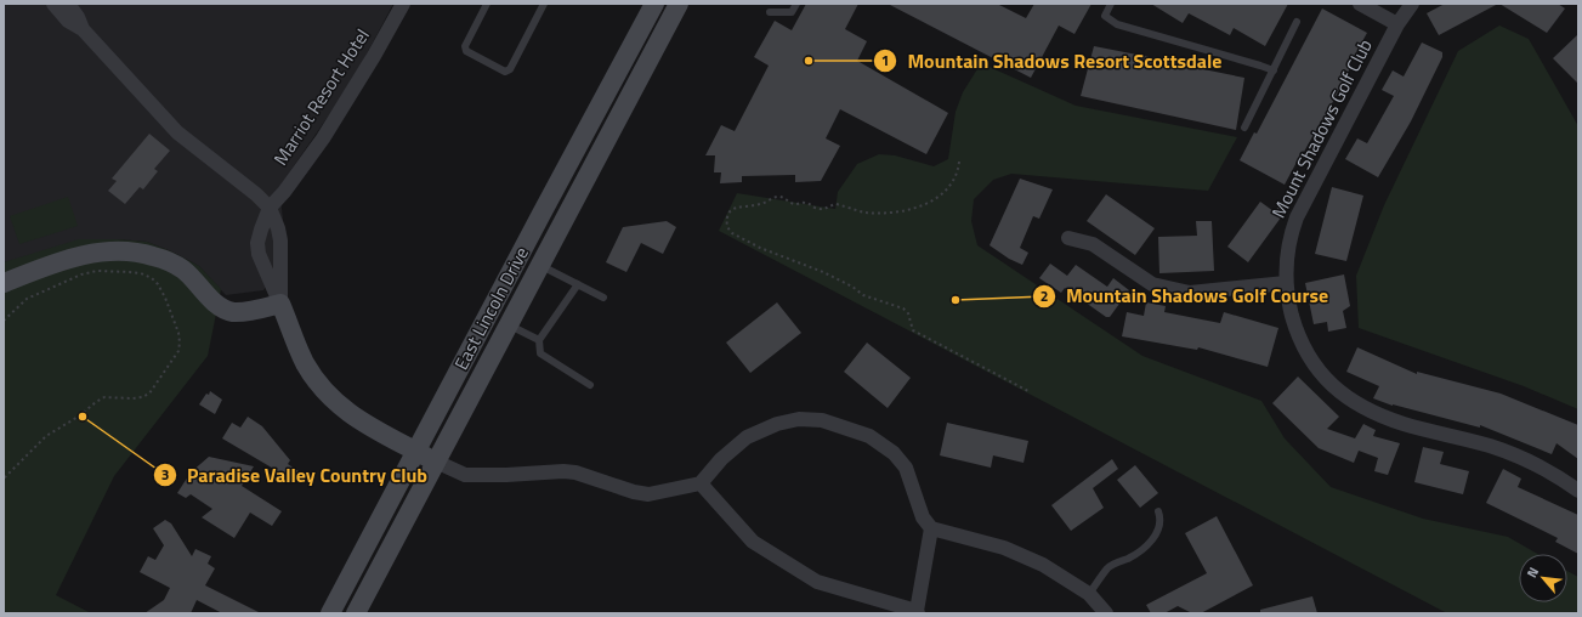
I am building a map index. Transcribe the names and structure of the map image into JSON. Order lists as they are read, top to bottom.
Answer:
{
  "streets": {
    "main road": ["East Lincoln Drive"],
    "street": ["Marriot Resort Hotel", "Mount Shadows Golf Club"]
  },
  "places": ["Mountain Shadows Resort Scottsdale", "Mountain Shadows Golf Course", "Paradise Valley Country Club"],
  "north": "top left"
}
